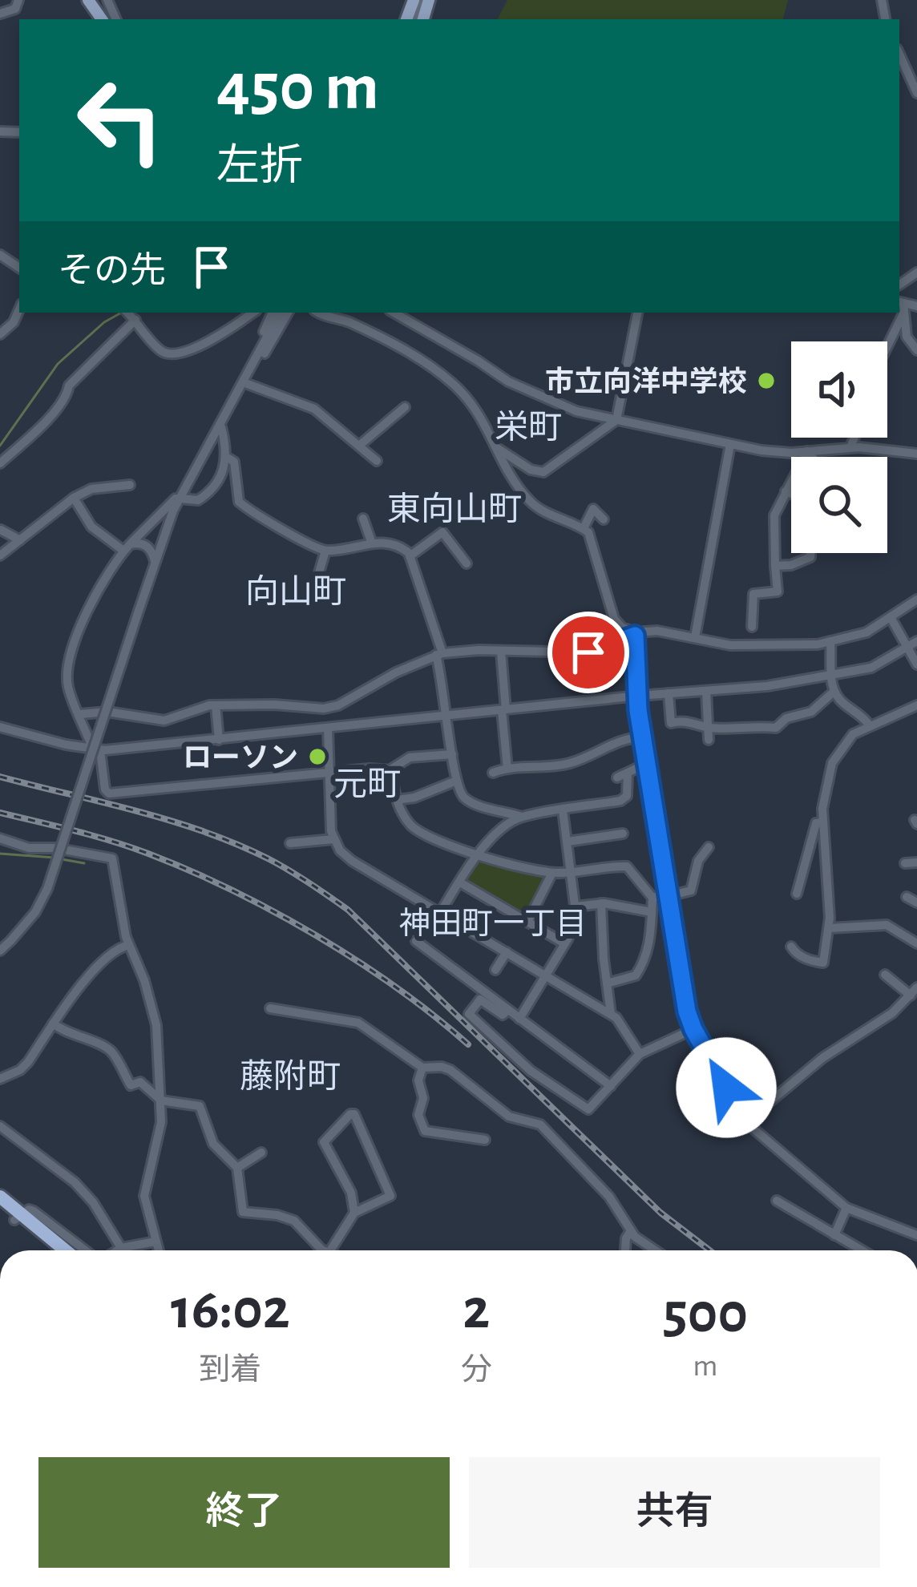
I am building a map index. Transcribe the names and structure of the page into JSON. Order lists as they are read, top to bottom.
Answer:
{
  "districts": [
    "栄町",
    "東向山町",
    "向山町",
    "元町",
    "神田町一丁目",
    "藤附町"
  ],
  "places": ["市立向洋中学校", "ローソン"],
  "page": {
    "turn": ["450 m", "左折"],
    "then": "その先",
    "eta": [
      "16:02",
      "到着",
      "2",
      "分",
      "500",
      "m"
    ],
    "buttons": ["終了", "共有"]
  }
}
